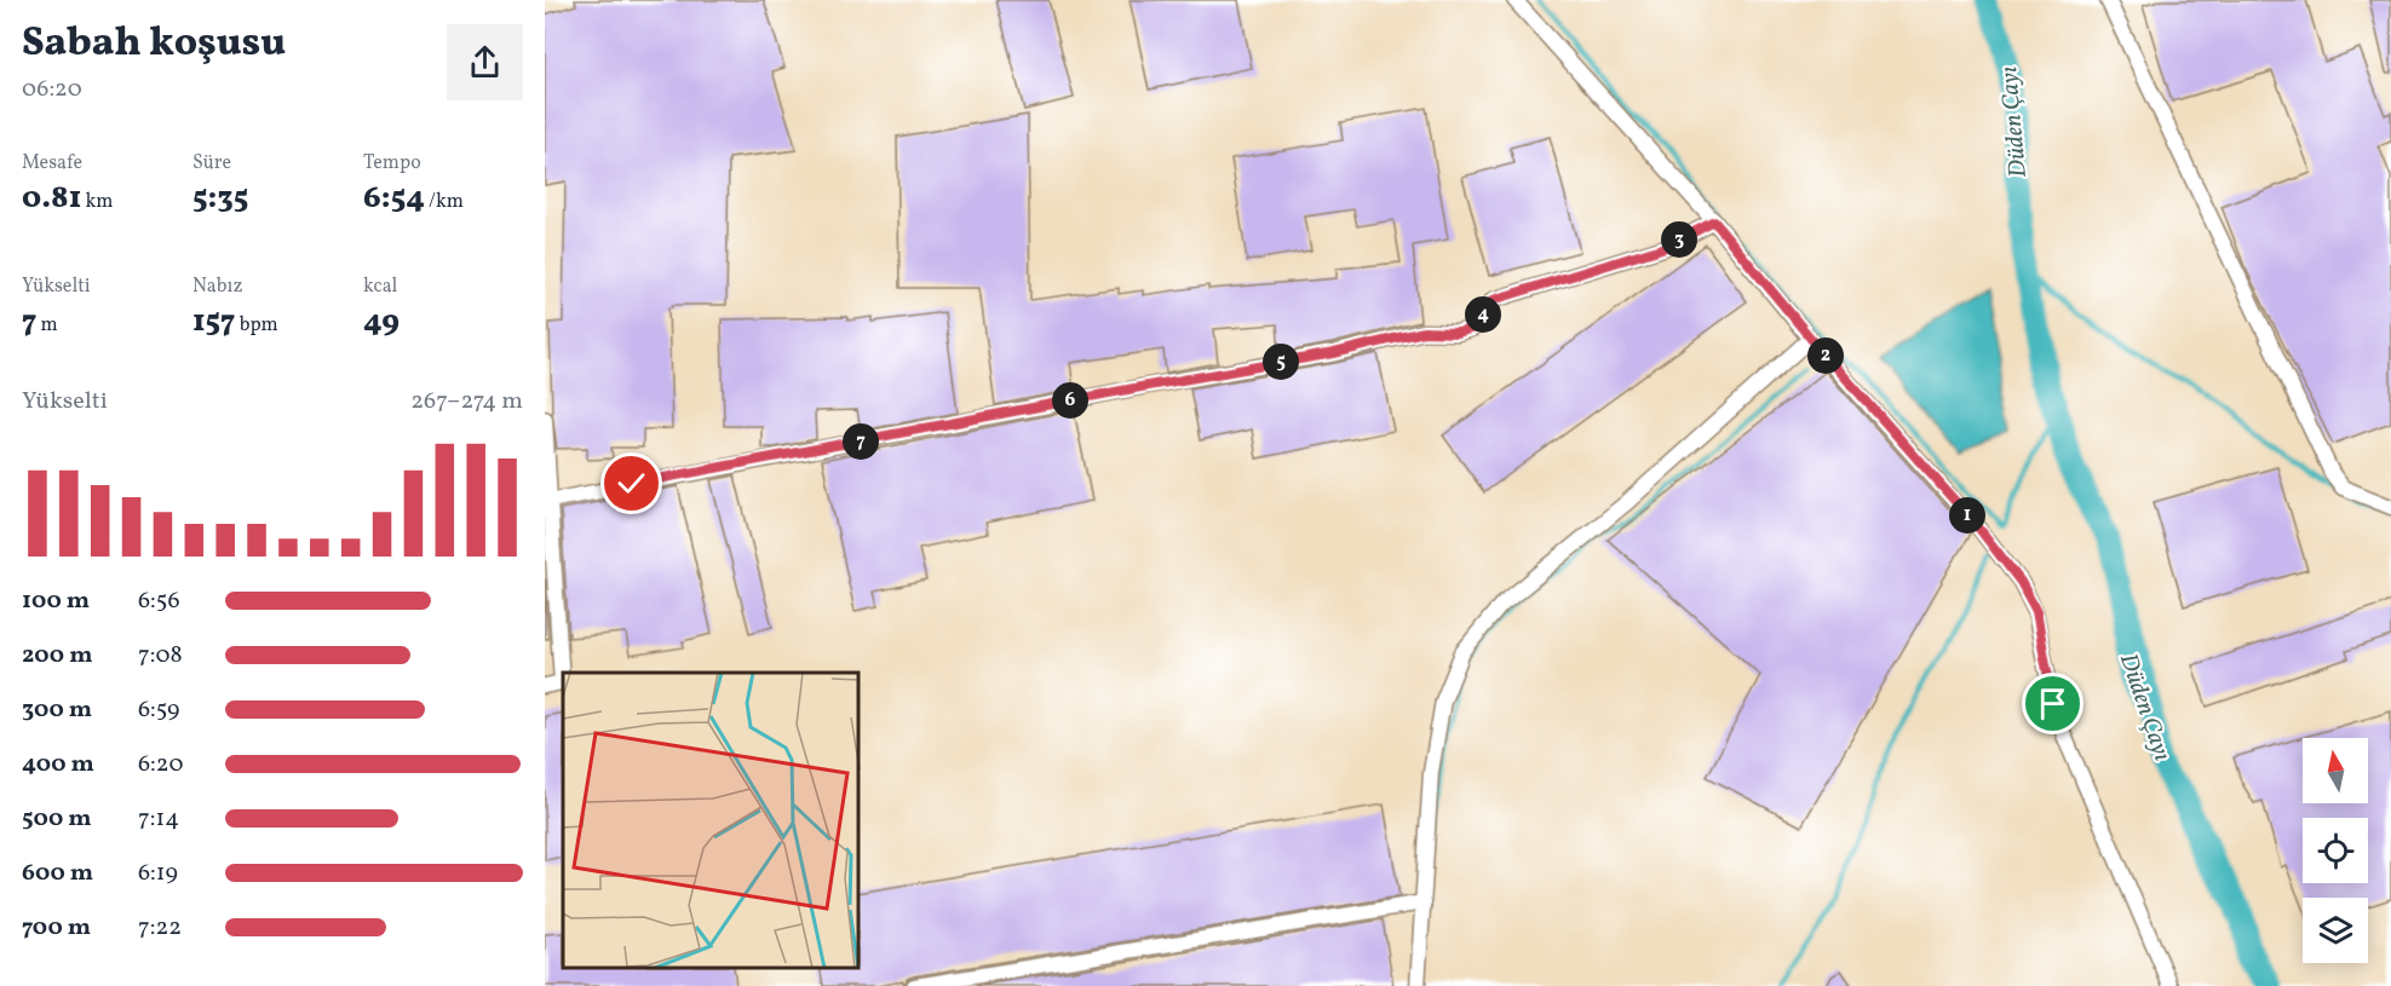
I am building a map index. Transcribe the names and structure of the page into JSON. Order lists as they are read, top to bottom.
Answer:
{
  "water": ["Düden Çayı"],
  "north": "top",
  "page": {
    "heading": ["Sabah koşusu", "06:20"],
    "stats": [
      ["Mesafe", "0.81 km"],
      ["Süre", "5:35"],
      ["Tempo", "6:54 /km"],
      ["Yükselti", "7 m"],
      ["Nabız", "157 bpm"],
      ["kcal", "49"]
    ],
    "pins": [
      "3",
      "4",
      "2",
      "5",
      "6",
      "7",
      "1"
    ],
    "chart": ["Yükselti", "267–274 m"],
    "list": [
      {
        "name": "100 m",
        "note": "6:56"
      },
      {
        "name": "200 m",
        "note": "7:08"
      },
      {
        "name": "300 m",
        "note": "6:59"
      },
      {
        "name": "400 m",
        "note": "6:20"
      },
      {
        "name": "500 m",
        "note": "7:14"
      },
      {
        "name": "600 m",
        "note": "6:19"
      },
      {
        "name": "700 m",
        "note": "7:22"
      }
    ]
  }
}
